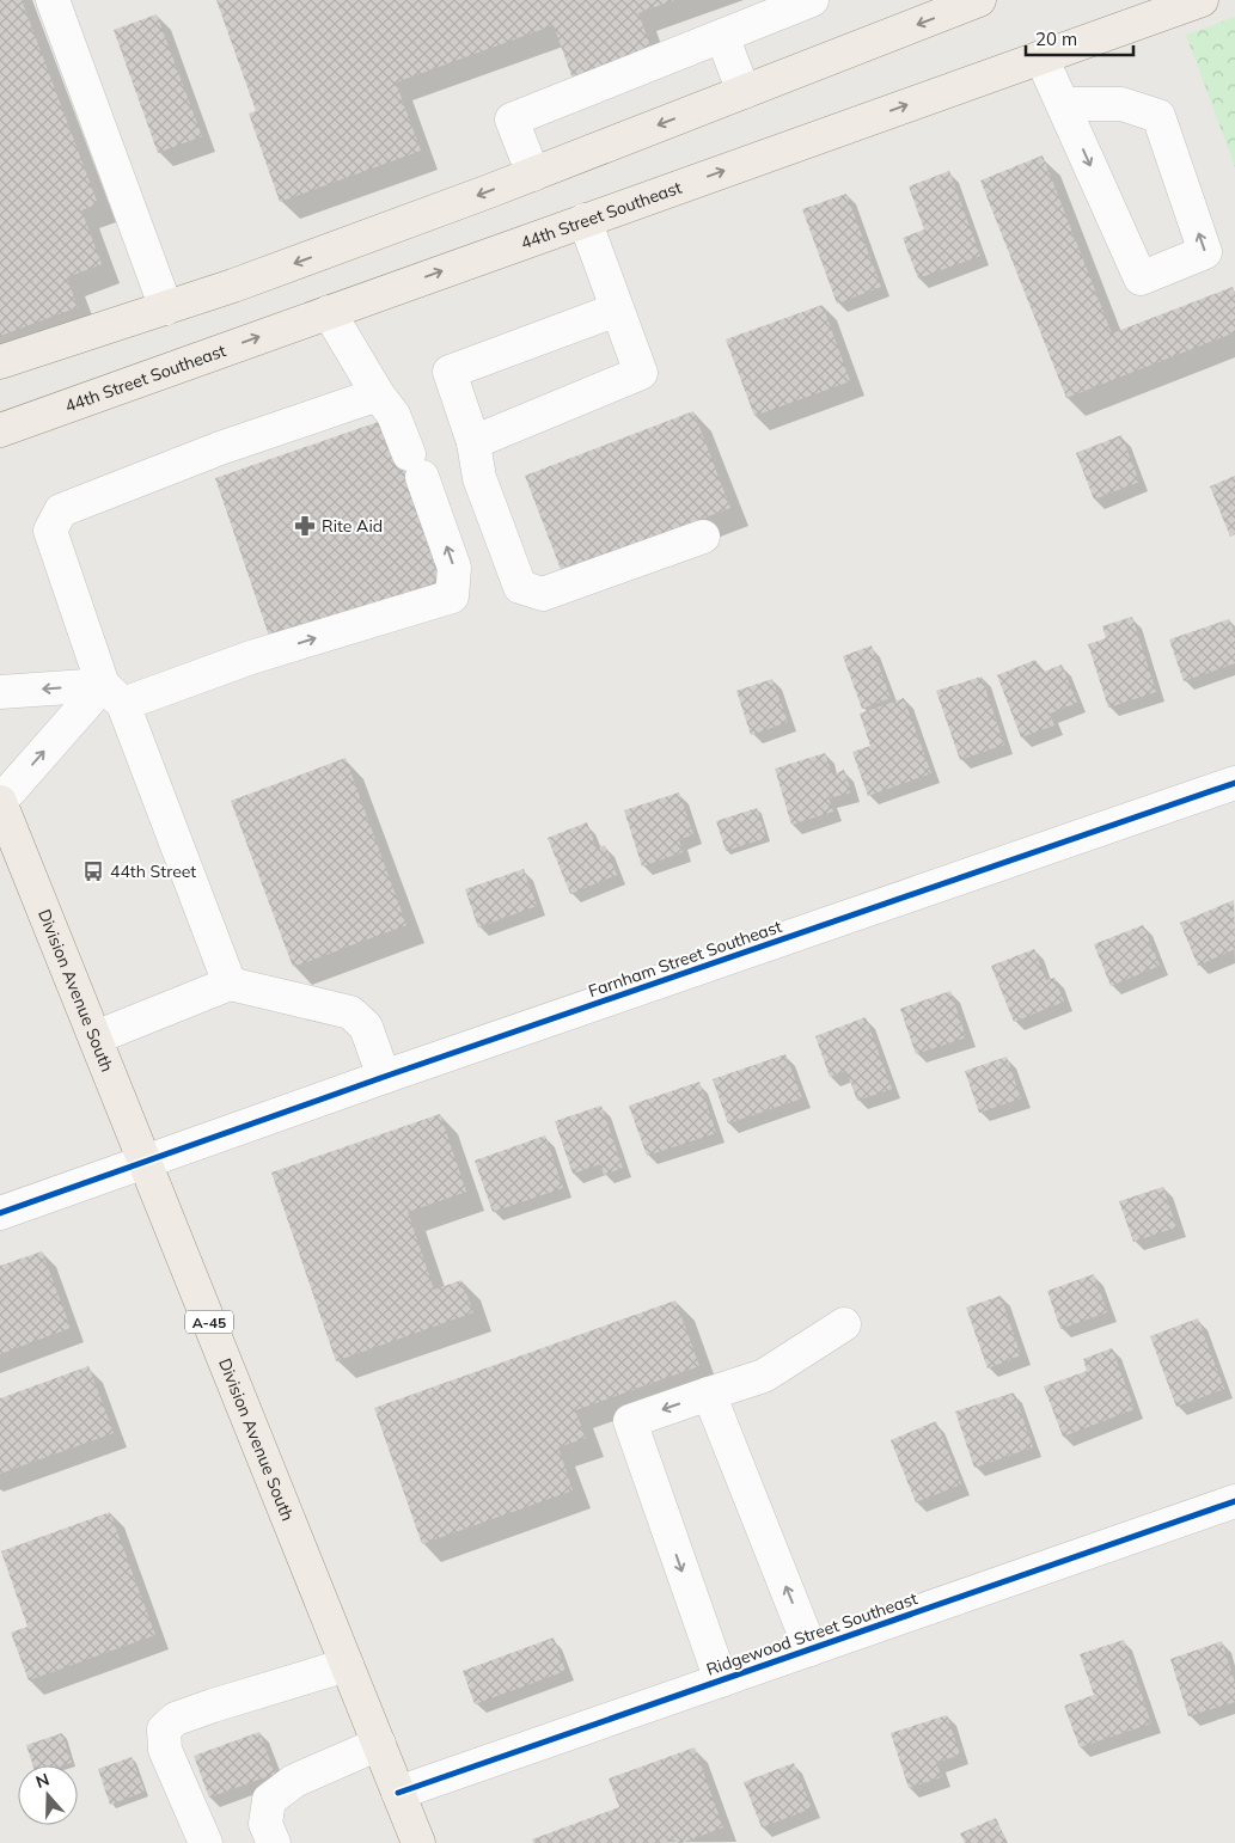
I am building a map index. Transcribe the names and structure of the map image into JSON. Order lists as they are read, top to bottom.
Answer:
{
  "streets": {
    "main road": ["44th Street Southeast", "Division Avenue South", "A-45"],
    "street": ["Farnham Street Southeast", "Ridgewood Street Southeast"]
  },
  "crossings": [
    ["Farnham Street Southeast", "Division Avenue South"],
    ["Division Avenue South", "Ridgewood Street Southeast"]
  ],
  "places": {
    "pharmacy": ["Rite Aid"],
    "bus stop": ["44th Street"]
  },
  "scale_bar": "20 m",
  "north": "top"
}
